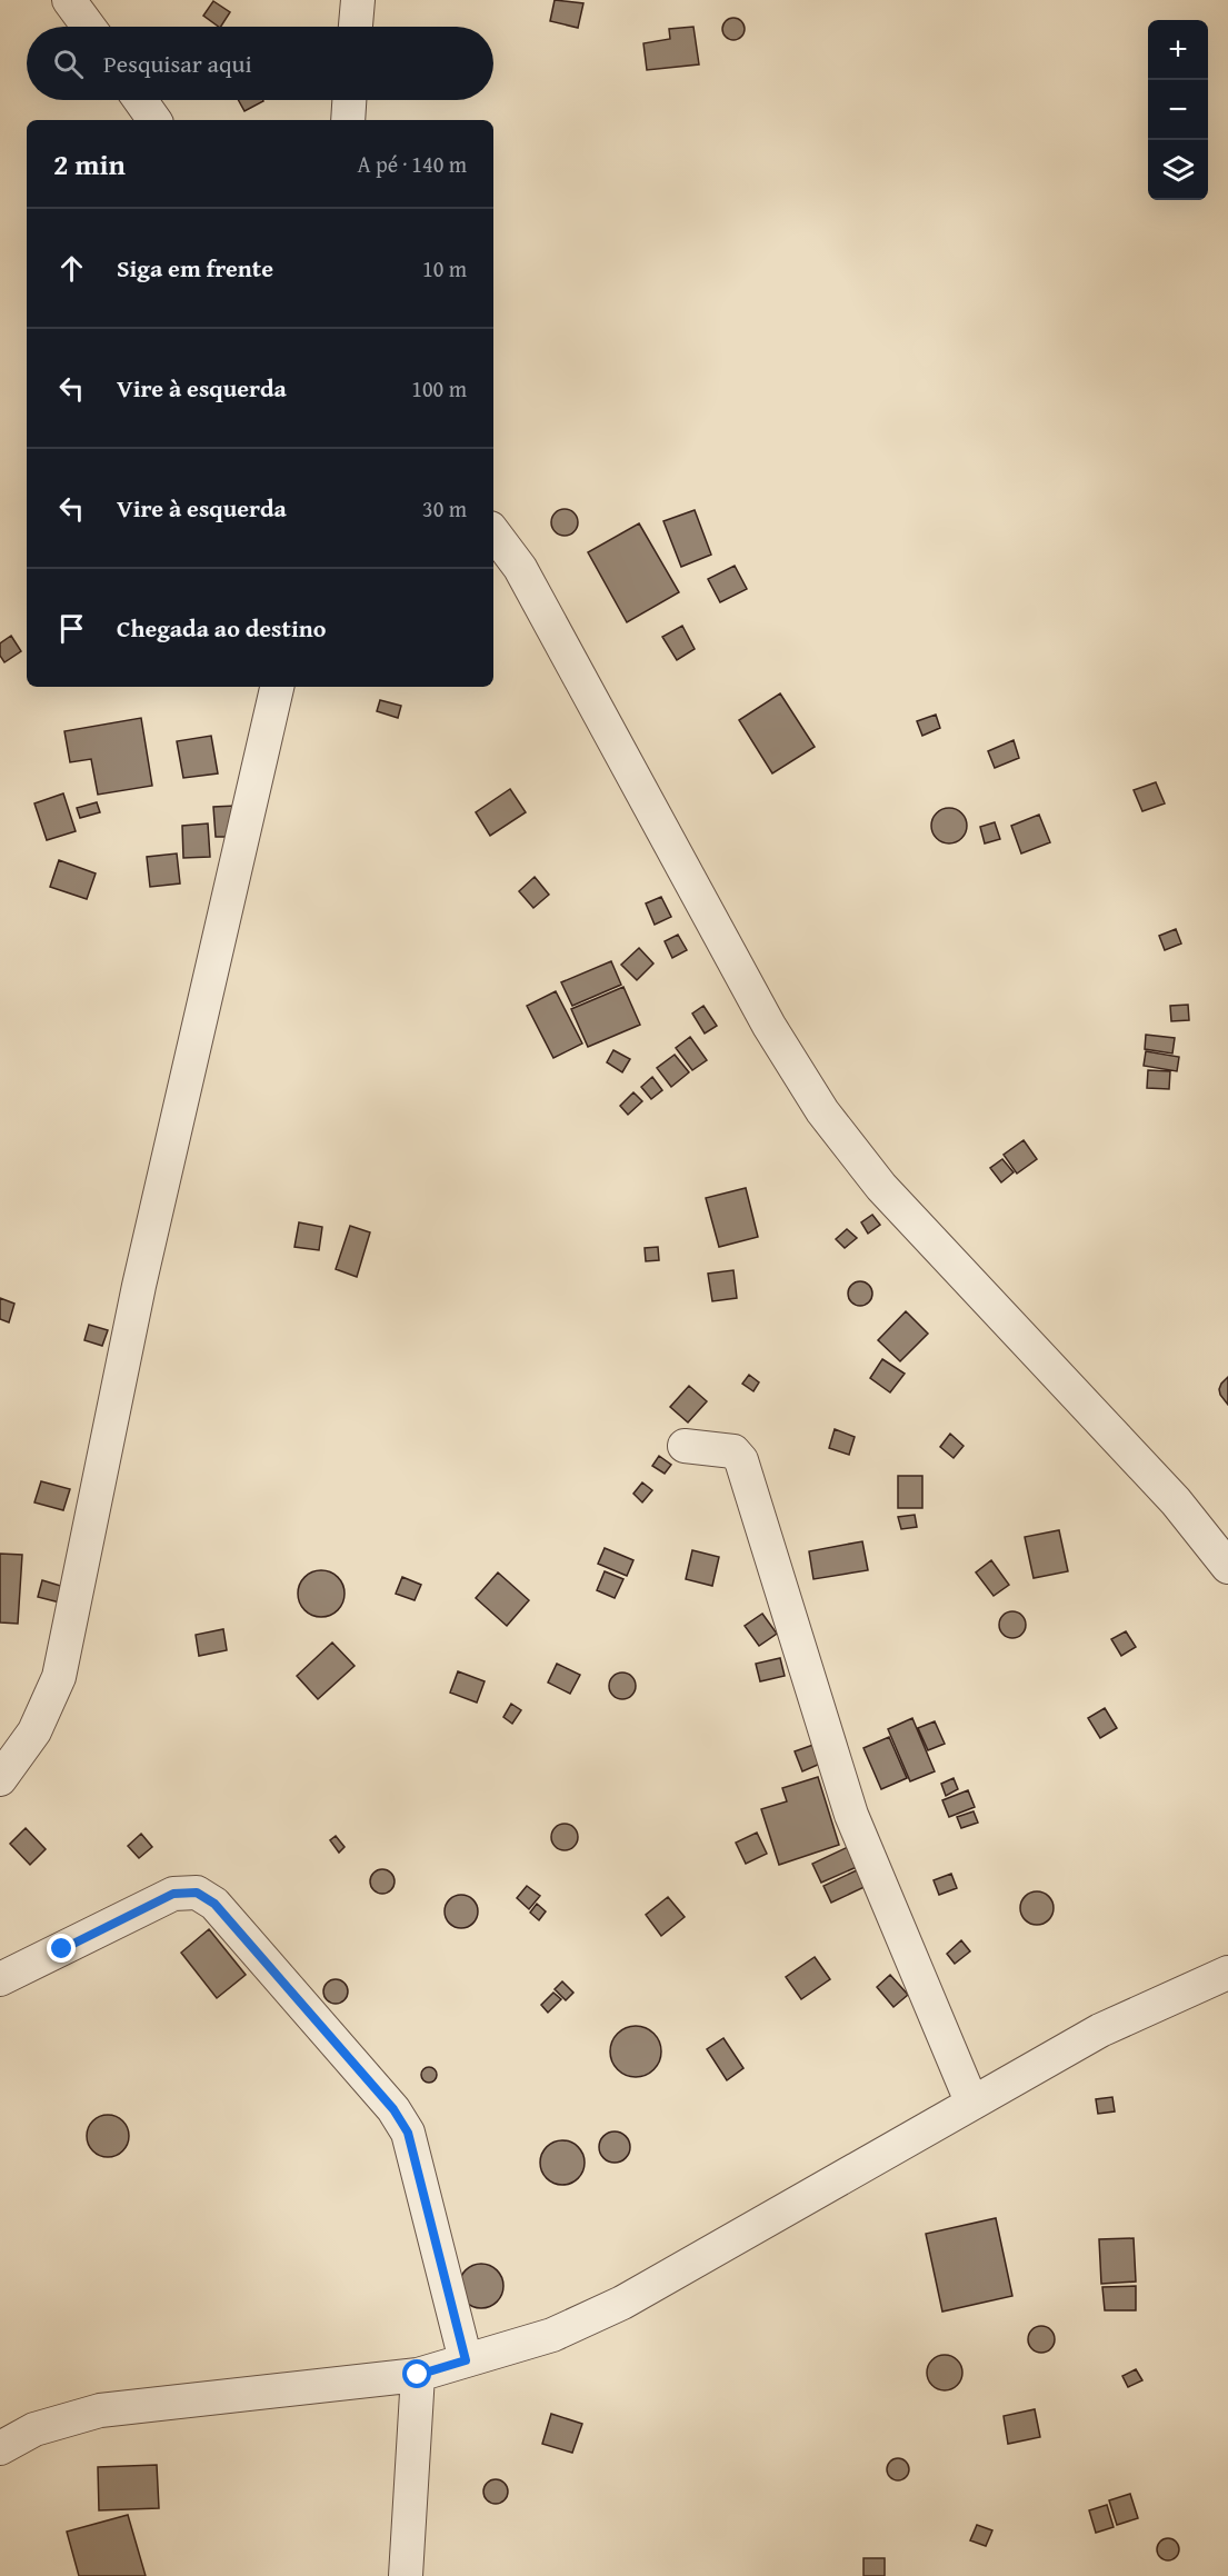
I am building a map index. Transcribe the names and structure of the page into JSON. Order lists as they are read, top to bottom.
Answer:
{
  "page": {
    "map_buttons": ["+", "−"],
    "search": "Pesquisar aqui",
    "heading": ["2 min", "A pé · 140 m"],
    "list": [
      ["Siga em frente", "10 m"],
      ["Vire à esquerda", "100 m"],
      ["Vire à esquerda", "30 m"],
      "Chegada ao destino"
    ]
  }
}
